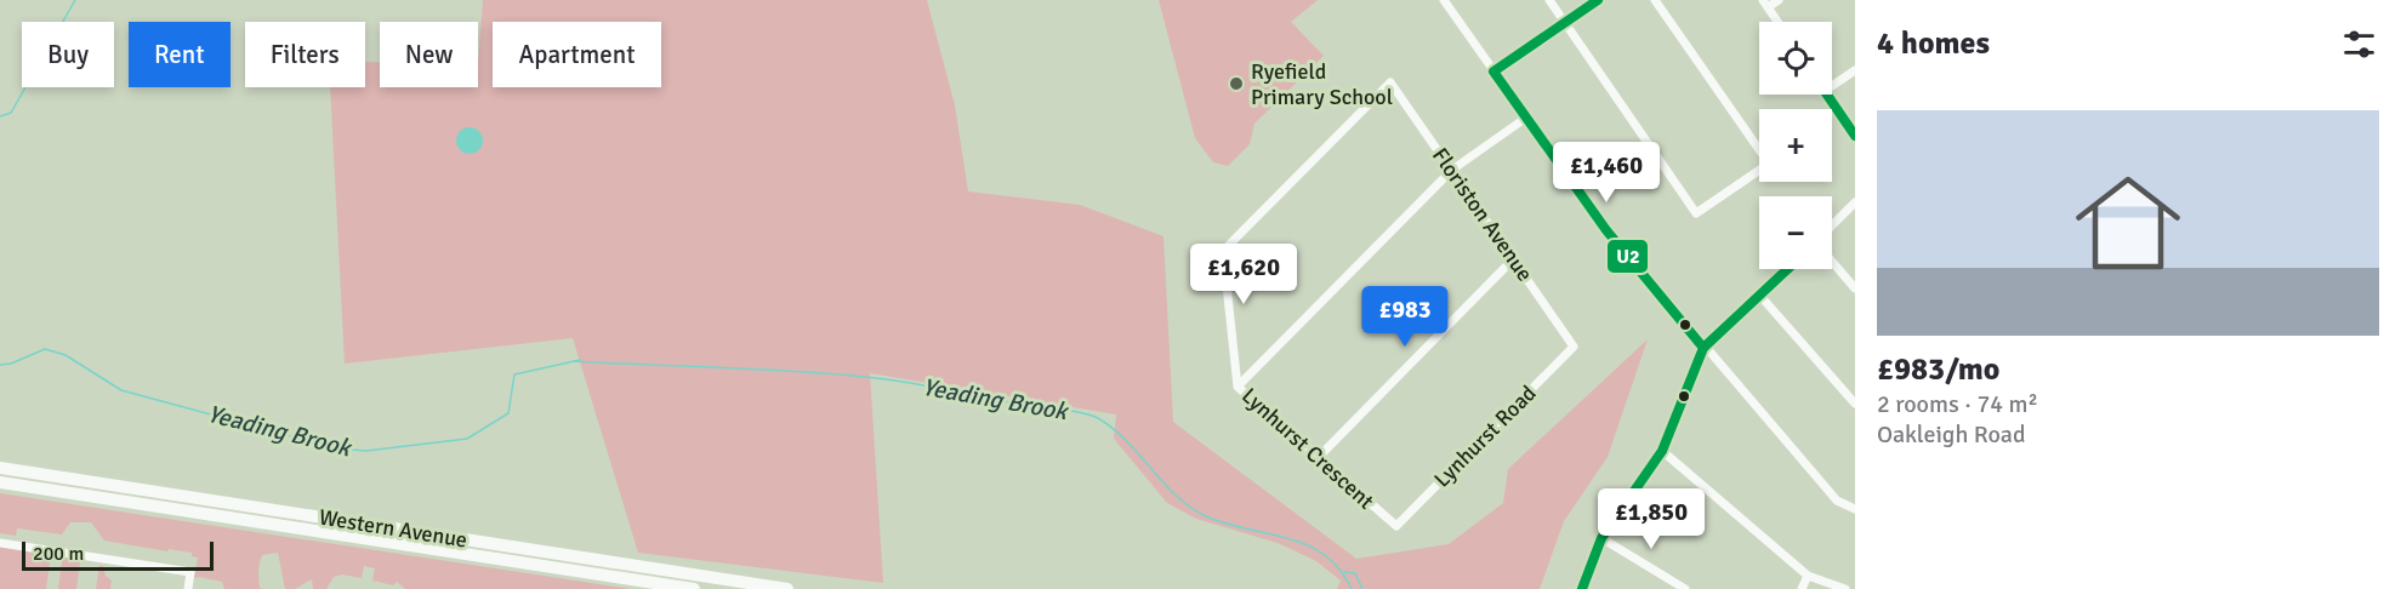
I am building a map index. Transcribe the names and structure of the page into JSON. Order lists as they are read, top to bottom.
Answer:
{
  "streets": {
    "highway": ["Western Avenue"],
    "street": ["Floriston Avenue", "Lynhurst Road", "Lynhurst Crescent"]
  },
  "crossings": [
    ["Floriston Avenue", "Lynhurst Road"],
    ["Floriston Avenue", "Lynhurst Crescent"],
    ["Lynhurst Road", "Lynhurst Crescent"]
  ],
  "water": ["Yeading Brook"],
  "places": ["Ryefield Primary School"],
  "lines": ["transit line U2"],
  "scale_bar": "200 m",
  "page": {
    "heading": "4 homes",
    "map_buttons": ["+", "−"],
    "chip": [
      "Buy",
      "Rent",
      "Filters",
      "New",
      "Apartment"
    ],
    "list": [
      {
        "name": "£983/mo",
        "note": "2 rooms · 74 m² · Oakleigh Road"
      }
    ],
    "price": [
      "£1,460",
      "£1,620",
      "£983",
      "£1,850"
    ],
    "scale": "200 m"
  }
}
